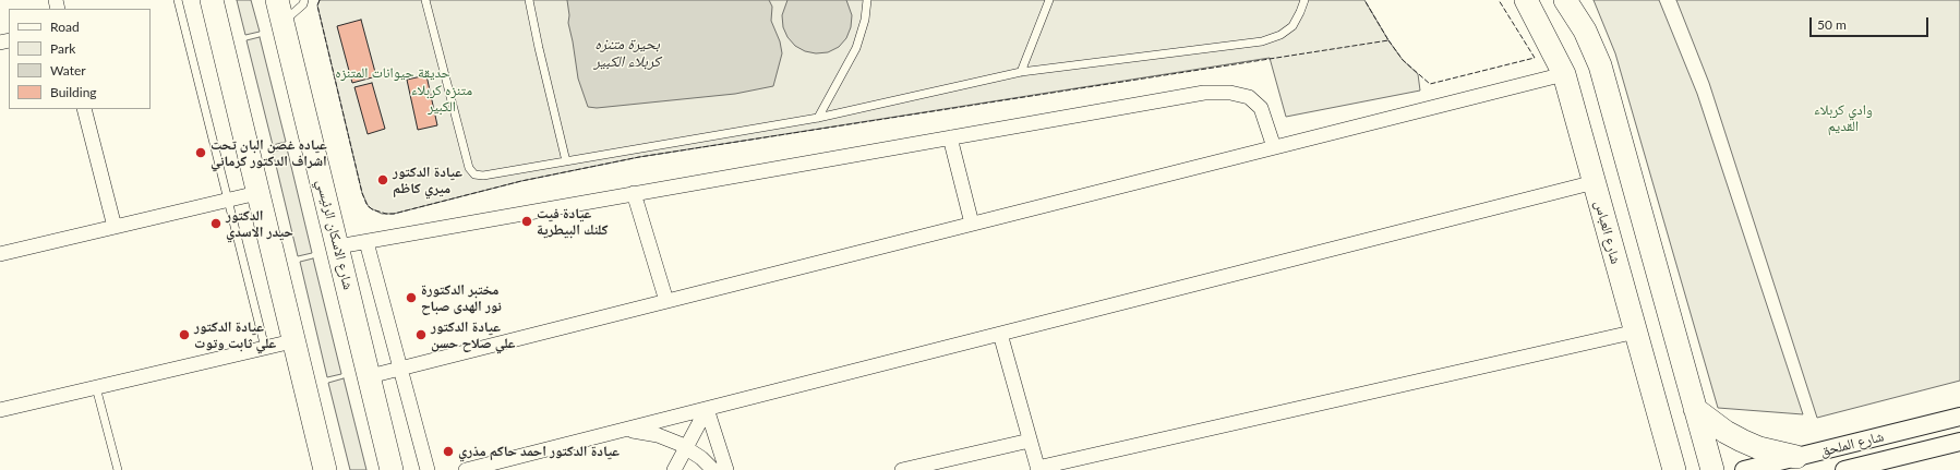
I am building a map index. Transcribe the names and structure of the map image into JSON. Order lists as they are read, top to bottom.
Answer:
{
  "streets": {
    "main road": ["شارع العباس", "شارع الاسكان الرئيسي"],
    "street": ["شارع الملحق"]
  },
  "water": ["بحيرة متنزه كربلاء الكبير"],
  "parks": ["حديقة حيوانات المتنزه", "متنزه كربلاء الكبير", "وادي كربلاء القديم"],
  "places": [
    "عياده غصن البان تحت اشراف الدكتور كرماني",
    "عيادة الدكتور ميري كاظم",
    "عيادة فيت كلنك البيطرية",
    "الدكتور حيدر الاسدي",
    "مختبر الدكتورة نور الهدى صباح",
    "عيادة الدكتور علي ثابت وتوت",
    "عيادة الدكتور علي صلاح حسن",
    "عيادة الدكتور احمد حاكم مذري"
  ],
  "legend": [
    "Road",
    "Park",
    "Water",
    "Building"
  ],
  "scale_bar": "50 m"
}
